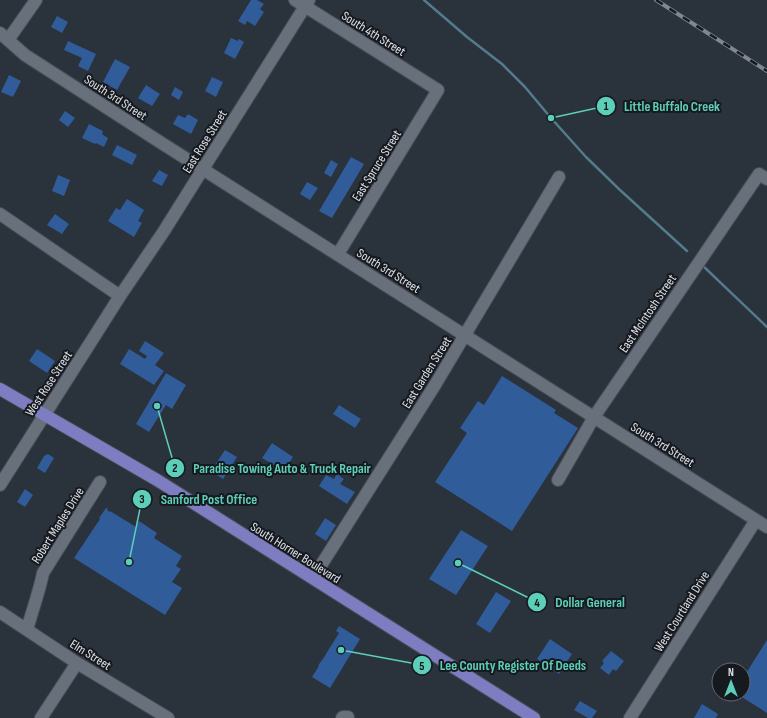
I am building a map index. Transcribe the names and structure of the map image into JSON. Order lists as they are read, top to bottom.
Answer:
{
  "streets": {
    "main road": ["South Horner Boulevard"],
    "street": [
      "South 4th Street",
      "South 3rd Street",
      "East Rose Street",
      "East Spruce Street",
      "East McIntosh Street",
      "East Garden Street",
      "West Rose Street",
      "Robert Maples Drive",
      "West Courtland Drive",
      "Elm Street"
    ]
  },
  "crossings": [
    ["South 4th Street", "East Rose Street"],
    ["South 4th Street", "East Spruce Street"],
    ["South 3rd Street", "East Rose Street"],
    ["South 3rd Street", "East Spruce Street"],
    ["South 3rd Street", "East McIntosh Street"],
    ["South 3rd Street", "East Garden Street"],
    ["South 3rd Street", "West Courtland Drive"],
    ["East Rose Street", "West Rose Street"],
    ["East Garden Street", "South Horner Boulevard"],
    ["West Rose Street", "South Horner Boulevard"],
    ["Robert Maples Drive", "Elm Street"]
  ],
  "places": [
    "Little Buffalo Creek",
    "Paradise Towing Auto & Truck Repair",
    "Sanford Post Office",
    "Dollar General",
    "Lee County Register Of Deeds"
  ],
  "north": "top"
}
